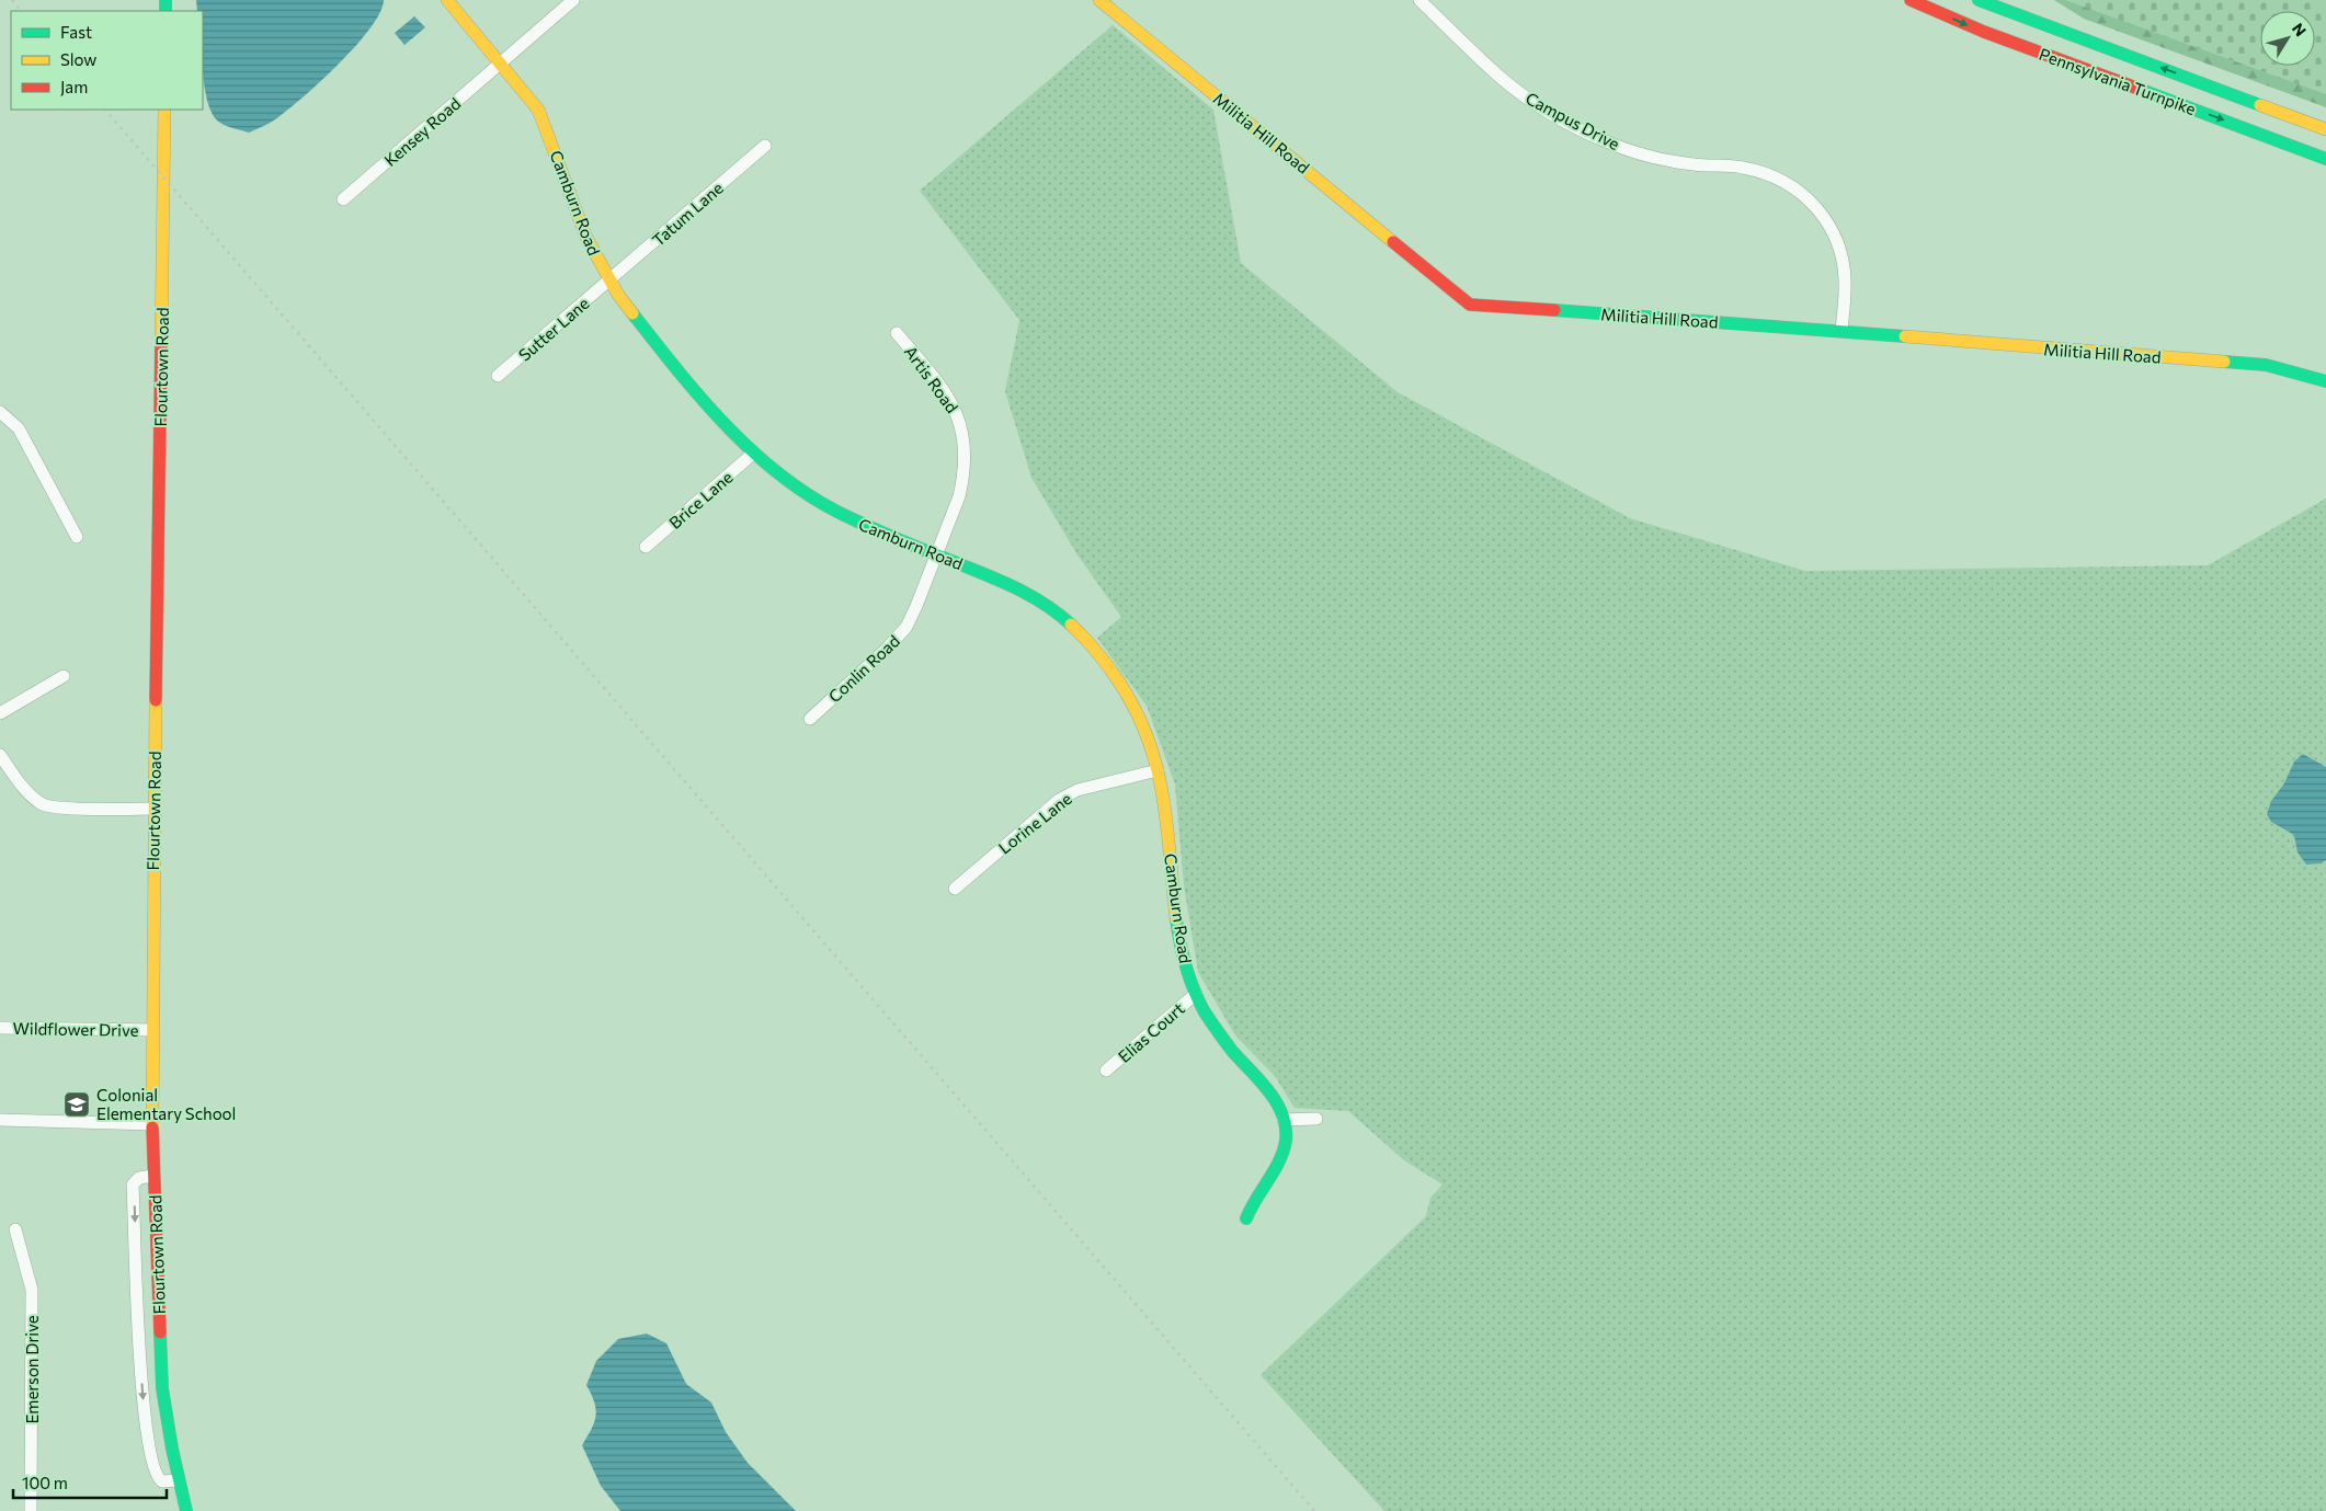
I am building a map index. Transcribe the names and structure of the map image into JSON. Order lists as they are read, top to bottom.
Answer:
{
  "streets": {
    "main road": [
      "Pennsylvania Turnpike",
      "Militia Hill Road",
      "Camburn Road",
      "Flourtown Road"
    ],
    "street": [
      "Campus Drive",
      "Kensey Road",
      "Tatum Lane",
      "Sutter Lane",
      "Artis Road",
      "Brice Lane",
      "Conlin Road",
      "Lorine Lane",
      "Wildflower Drive",
      "Elias Court",
      "Emerson Drive"
    ]
  },
  "crossings": [
    ["Campus Drive", "Militia Hill Road"],
    ["Kensey Road", "Camburn Road"],
    ["Camburn Road", "Tatum Lane"],
    ["Camburn Road", "Sutter Lane"],
    ["Camburn Road", "Artis Road"],
    ["Camburn Road", "Brice Lane"],
    ["Camburn Road", "Conlin Road"],
    ["Camburn Road", "Lorine Lane"],
    ["Camburn Road", "Elias Court"],
    ["Tatum Lane", "Sutter Lane"],
    ["Flourtown Road", "Wildflower Drive"],
    ["Artis Road", "Conlin Road"]
  ],
  "places": {
    "school or university": ["Colonial Elementary School"]
  },
  "legend": ["Fast", "Slow", "Jam"],
  "scale_bar": "100 m",
  "north": "top right"
}
